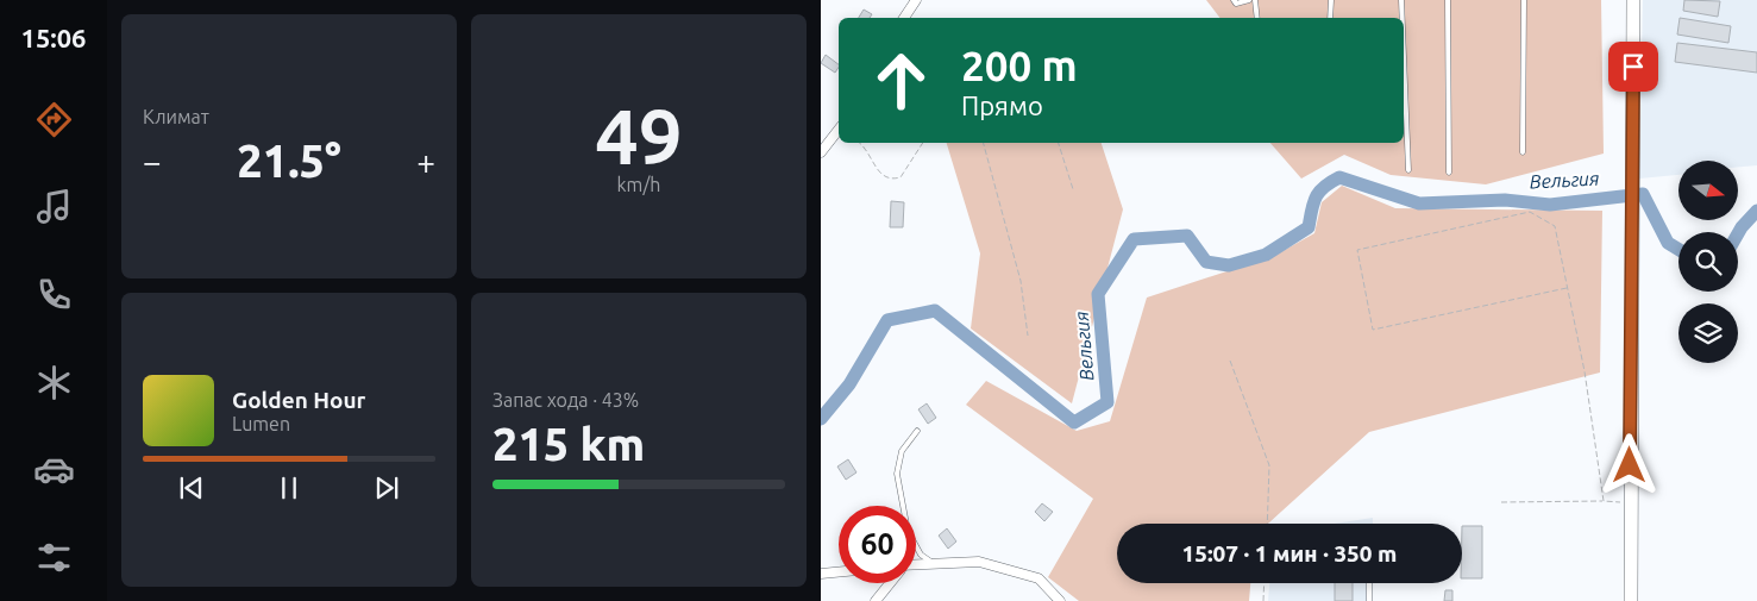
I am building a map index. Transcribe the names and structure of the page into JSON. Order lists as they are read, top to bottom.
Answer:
{
  "water": ["Вельгия"],
  "north": "right",
  "page": {
    "tabs": "15:06",
    "tile": [
      "Климат",
      ["49", "km/h"],
      ["Запас хода · 43%", "215 km"]
    ],
    "turn": ["200 m", "Прямо"],
    "heat": ["−", "21.5°", "+"],
    "song": ["Golden Hour", "Lumen"],
    "limit": "60",
    "trip": "15:07 · 1 мин · 350 m"
  }
}
